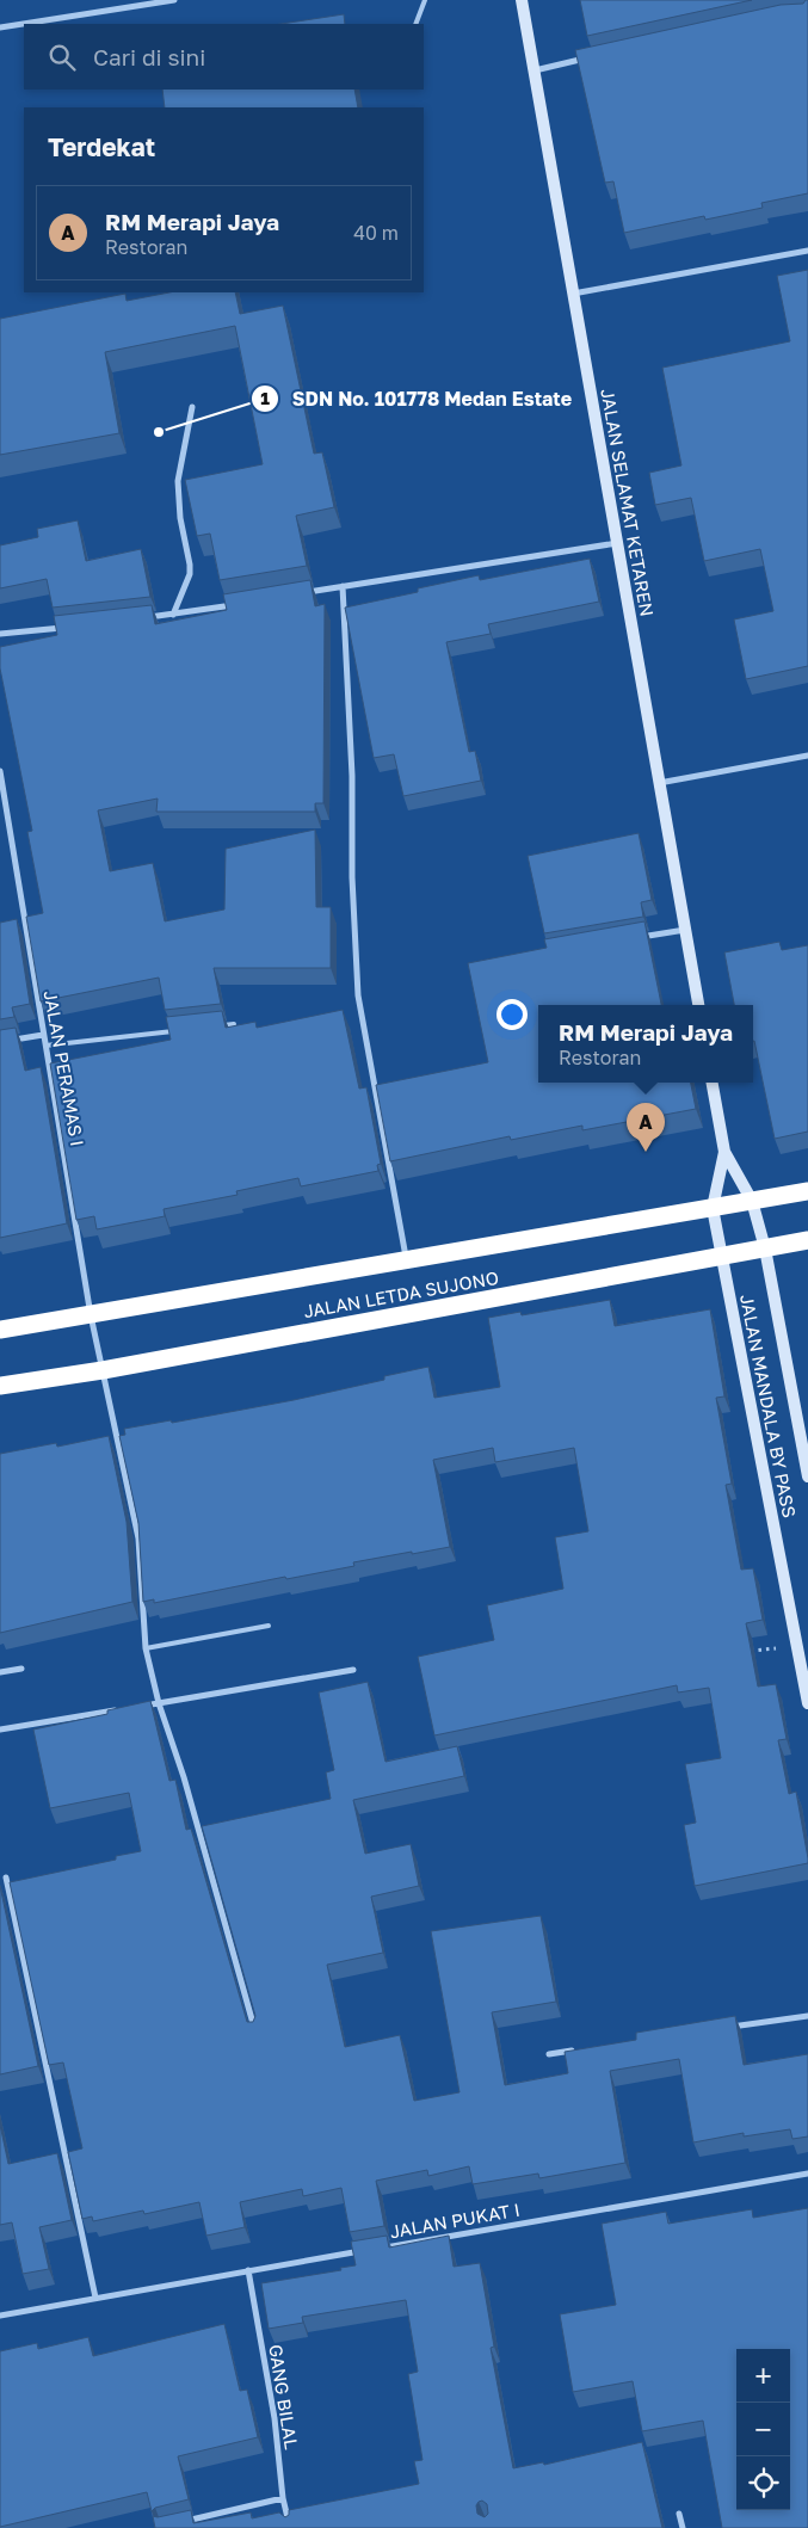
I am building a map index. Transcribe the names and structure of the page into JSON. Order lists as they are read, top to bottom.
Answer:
{
  "streets": {
    "highway": ["JALAN LETDA SUJONO"],
    "street": [
      "JALAN SELAMAT KETAREN",
      "JALAN PERAMAS I",
      "JALAN MANDALA BY PASS",
      "JALAN PUKAT I",
      "GANG BILAL"
    ]
  },
  "crossings": [
    ["JALAN PERAMAS I", "JALAN LETDA SUJONO"],
    ["JALAN LETDA SUJONO", "JALAN MANDALA BY PASS"]
  ],
  "places": ["SDN No. 101778 Medan Estate"],
  "page": {
    "search": "Cari di sini",
    "heading": "Terdekat",
    "list": [
      {
        "mark": "A",
        "name": "RM Merapi Jaya",
        "note": "Restoran",
        "value": "40 m"
      }
    ],
    "popup": ["RM Merapi Jaya", "Restoran"],
    "pins": "A",
    "map_buttons": ["+", "−"]
  }
}
